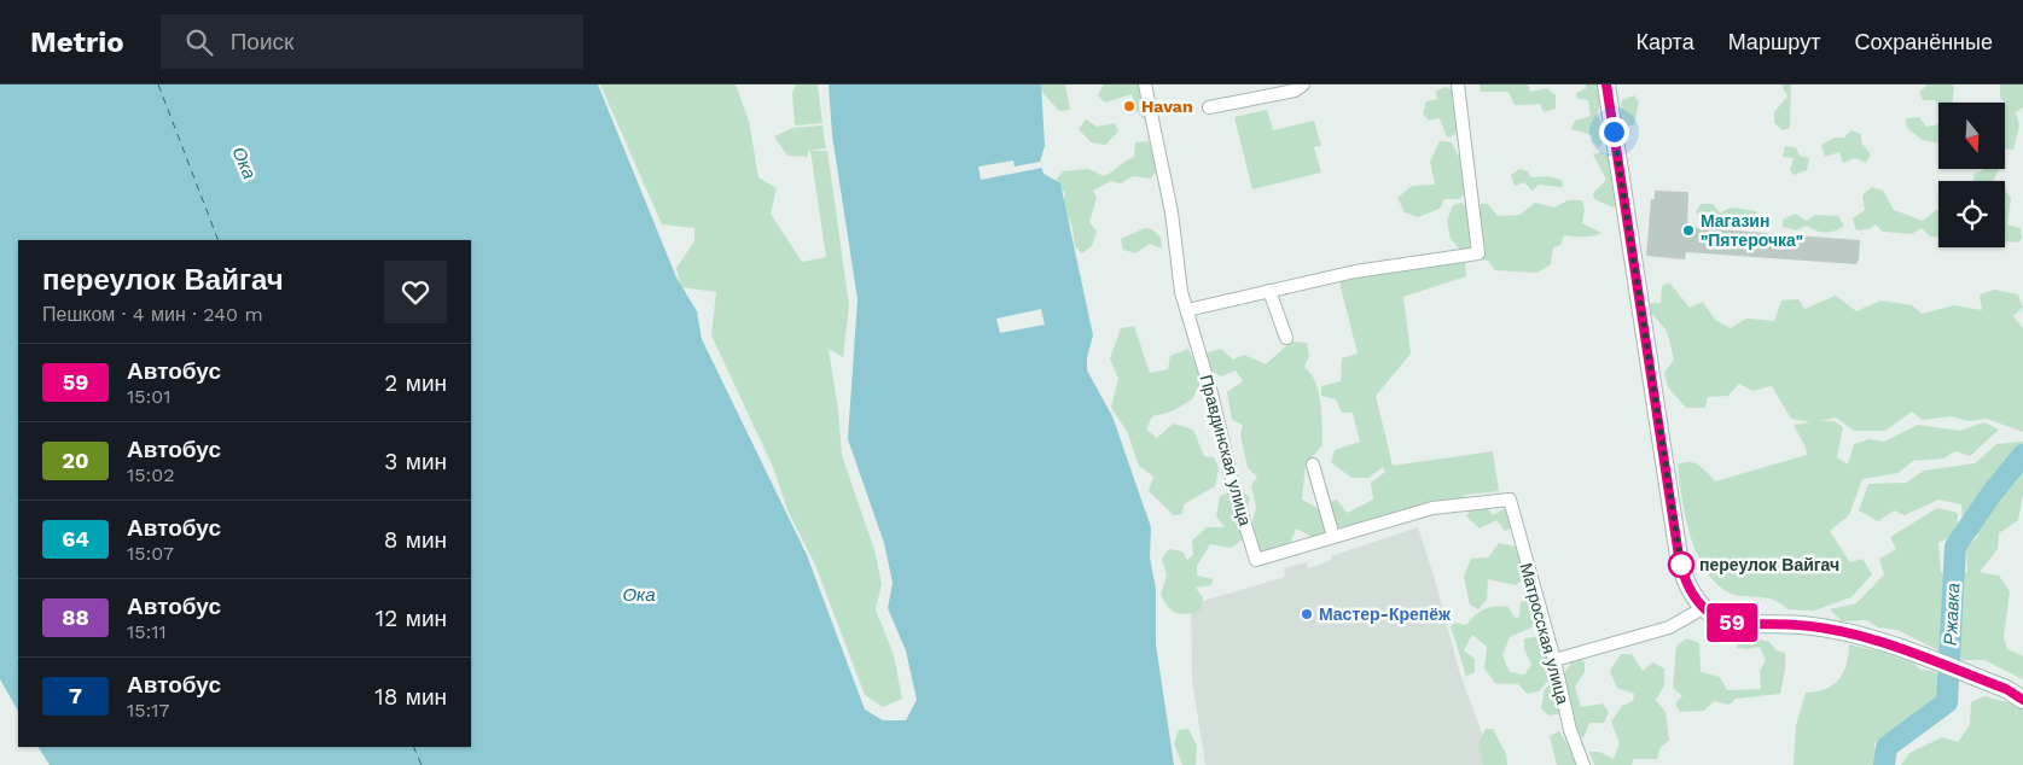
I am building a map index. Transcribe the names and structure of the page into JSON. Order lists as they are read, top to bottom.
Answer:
{
  "streets": {
    "street": ["Правдинская улица", "Матросская улица"]
  },
  "crossings": [
    ["Правдинская улица", "Матросская улица"]
  ],
  "water": ["Ока", "Ржавка"],
  "places": [
    "Havan",
    "Магазин \"Пятерочка\"",
    "переулок Вайгач",
    "Мастер-Крепёж"
  ],
  "lines": ["bus line 59"],
  "north": "bottom",
  "page": {
    "header": "Metrio",
    "search": "Поиск",
    "nav": ["Карта", "Маршрут", "Сохранённые"],
    "on_map": "59",
    "heading": ["переулок Вайгач", "Пешком · 4 мин · 240 m"],
    "list": [
      {
        "mark": "59",
        "name": "Автобус",
        "note": "15:01",
        "value": "2 мин"
      },
      {
        "mark": "20",
        "name": "Автобус",
        "note": "15:02",
        "value": "3 мин"
      },
      {
        "mark": "64",
        "name": "Автобус",
        "note": "15:07",
        "value": "8 мин"
      },
      {
        "mark": "88",
        "name": "Автобус",
        "note": "15:11",
        "value": "12 мин"
      },
      {
        "mark": "7",
        "name": "Автобус",
        "note": "15:17",
        "value": "18 мин"
      }
    ]
  }
}
